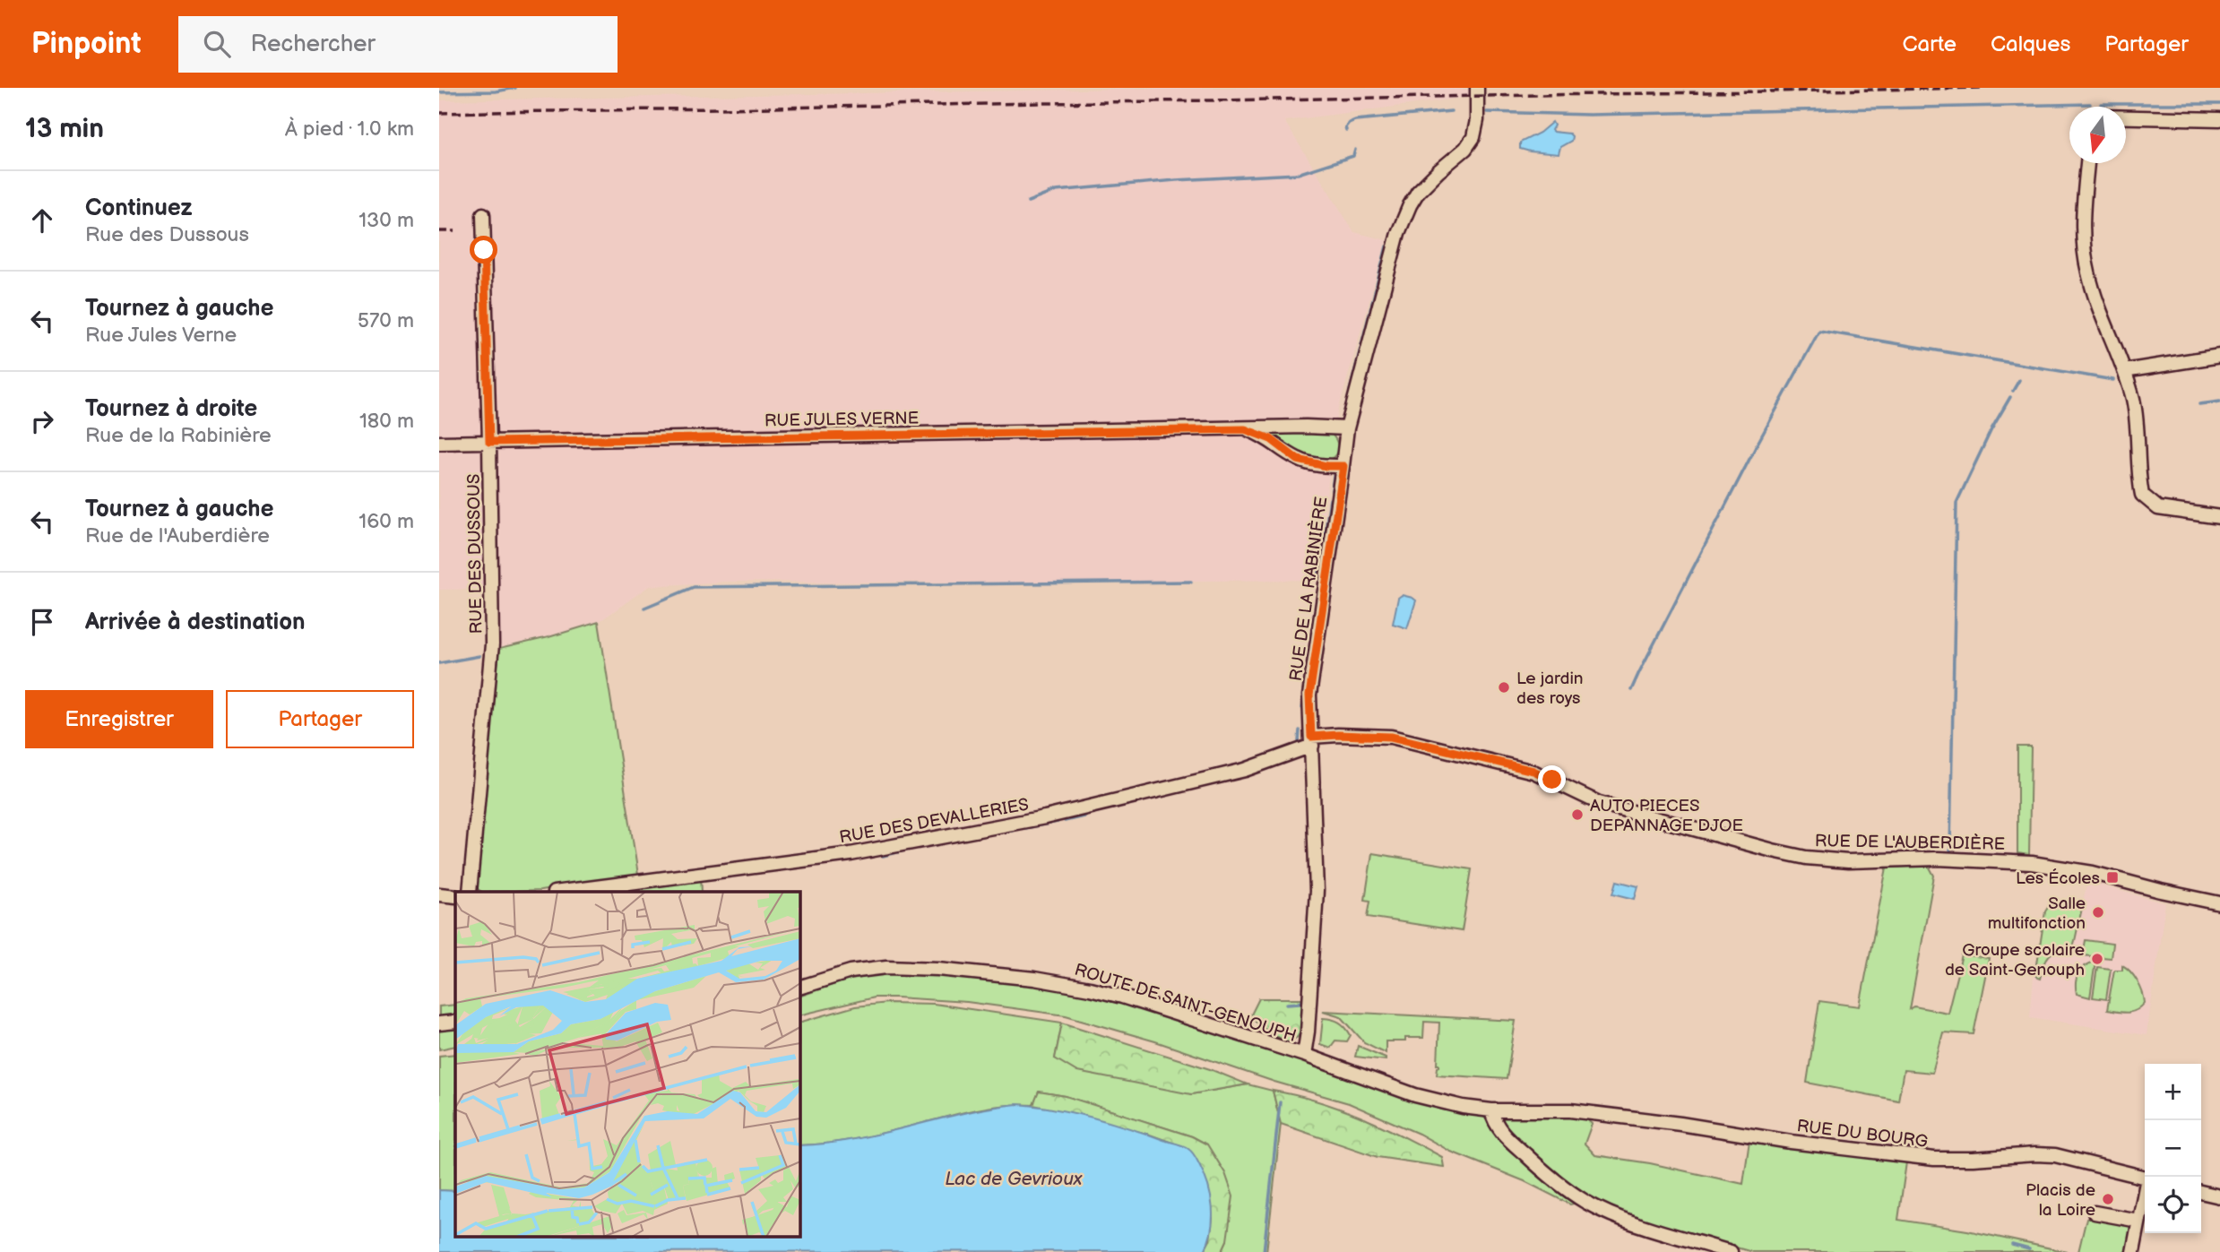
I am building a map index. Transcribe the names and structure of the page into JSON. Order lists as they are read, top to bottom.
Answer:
{
  "streets": {
    "street": [
      "RUE JULES VERNE",
      "RUE DES DUSSOUS",
      "RUE DE LA RABINIÈRE",
      "RUE DES DEVALLERIES",
      "RUE DE L'AUBERDIÈRE",
      "ROUTE DE SAINT-GENOUPH",
      "RUE DU BOURG"
    ]
  },
  "crossings": [
    ["RUE JULES VERNE", "RUE DES DUSSOUS"],
    ["RUE JULES VERNE", "RUE DE LA RABINIÈRE"],
    ["RUE DE LA RABINIÈRE", "RUE DES DEVALLERIES"],
    ["RUE DE LA RABINIÈRE", "RUE DE L'AUBERDIÈRE"],
    ["RUE DE LA RABINIÈRE", "ROUTE DE SAINT-GENOUPH"],
    ["RUE DES DEVALLERIES", "RUE DE L'AUBERDIÈRE"],
    ["ROUTE DE SAINT-GENOUPH", "RUE DU BOURG"]
  ],
  "water": ["Lac de Gevrioux"],
  "places": {
    "other": [
      "Le jardin des roys",
      "AUTO PIECES DEPANNAGE DJOE",
      "Salle multifonction",
      "Groupe scolaire de Saint-Genouph",
      "Placis de la Loire"
    ],
    "transit": ["Les Écoles"]
  },
  "north": "bottom",
  "page": {
    "header": "Pinpoint",
    "search": "Rechercher",
    "nav": ["Carte", "Calques", "Partager"],
    "heading": ["13 min", "À pied · 1.0 km"],
    "list": [
      ["Continuez", "Rue des Dussous", "130 m"],
      ["Tournez à gauche", "Rue Jules Verne", "570 m"],
      ["Tournez à droite", "Rue de la Rabinière", "180 m"],
      ["Tournez à gauche", "Rue de l'Auberdière", "160 m"],
      "Arrivée à destination"
    ],
    "buttons": ["Enregistrer", "Partager"],
    "map_buttons": ["+", "−"]
  }
}
